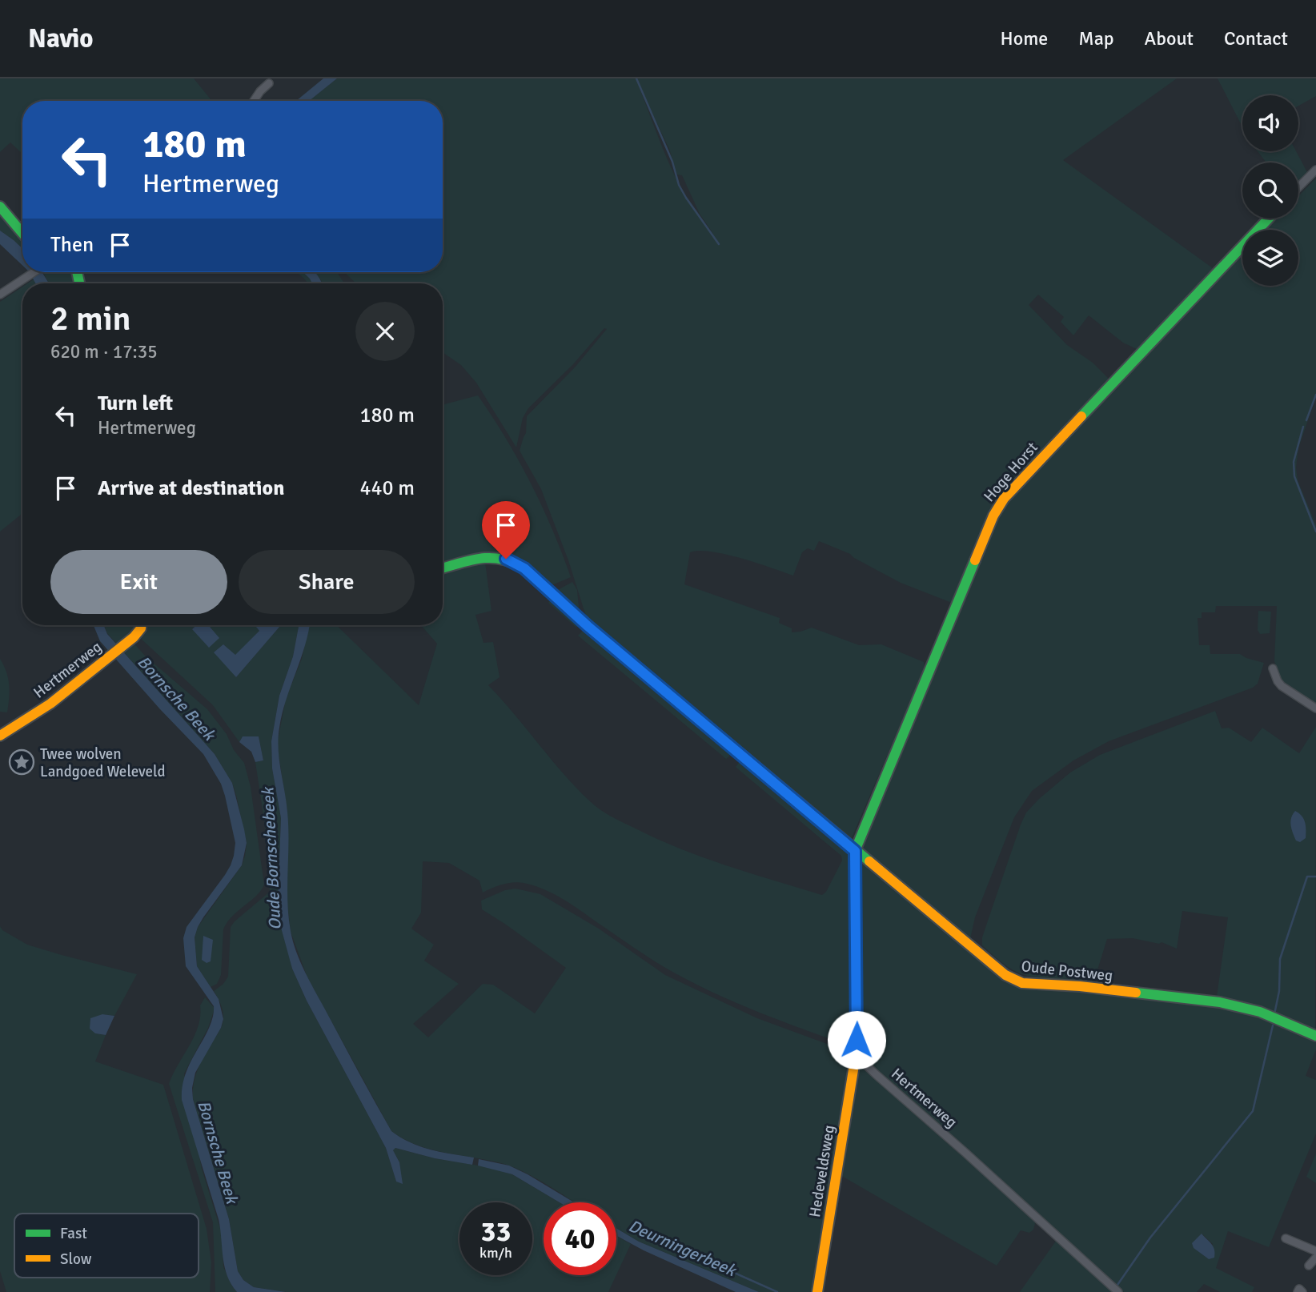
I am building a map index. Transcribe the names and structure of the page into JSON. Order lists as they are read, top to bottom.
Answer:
{
  "streets": {
    "street": [
      "Hoge Horst",
      "Hertmerweg",
      "Oude Postweg",
      "Hedeveldsweg"
    ]
  },
  "crossings": [
    ["Hoge Horst", "Oude Postweg"],
    ["Hertmerweg", "Hedeveldsweg"]
  ],
  "water": ["Bornsche Beek", "Oude Bornschebeek", "Deurningerbeek"],
  "places": {
    "place": ["Twee wolven Landgoed Weleveld"]
  },
  "legend": ["Fast", "Slow"],
  "page": {
    "header": "Navio",
    "nav": [
      "Home",
      "Map",
      "About",
      "Contact"
    ],
    "turn": ["180 m", "Hertmerweg"],
    "then": "Then",
    "heading": ["2 min", "620 m · 17:35"],
    "list": [
      {
        "name": "Turn left",
        "note": "Hertmerweg",
        "value": "180 m"
      },
      {
        "name": "Arrive at destination",
        "value": "440 m"
      }
    ],
    "buttons": ["Exit", "Share"],
    "speed": "33 km/h",
    "limit": "40"
  }
}
